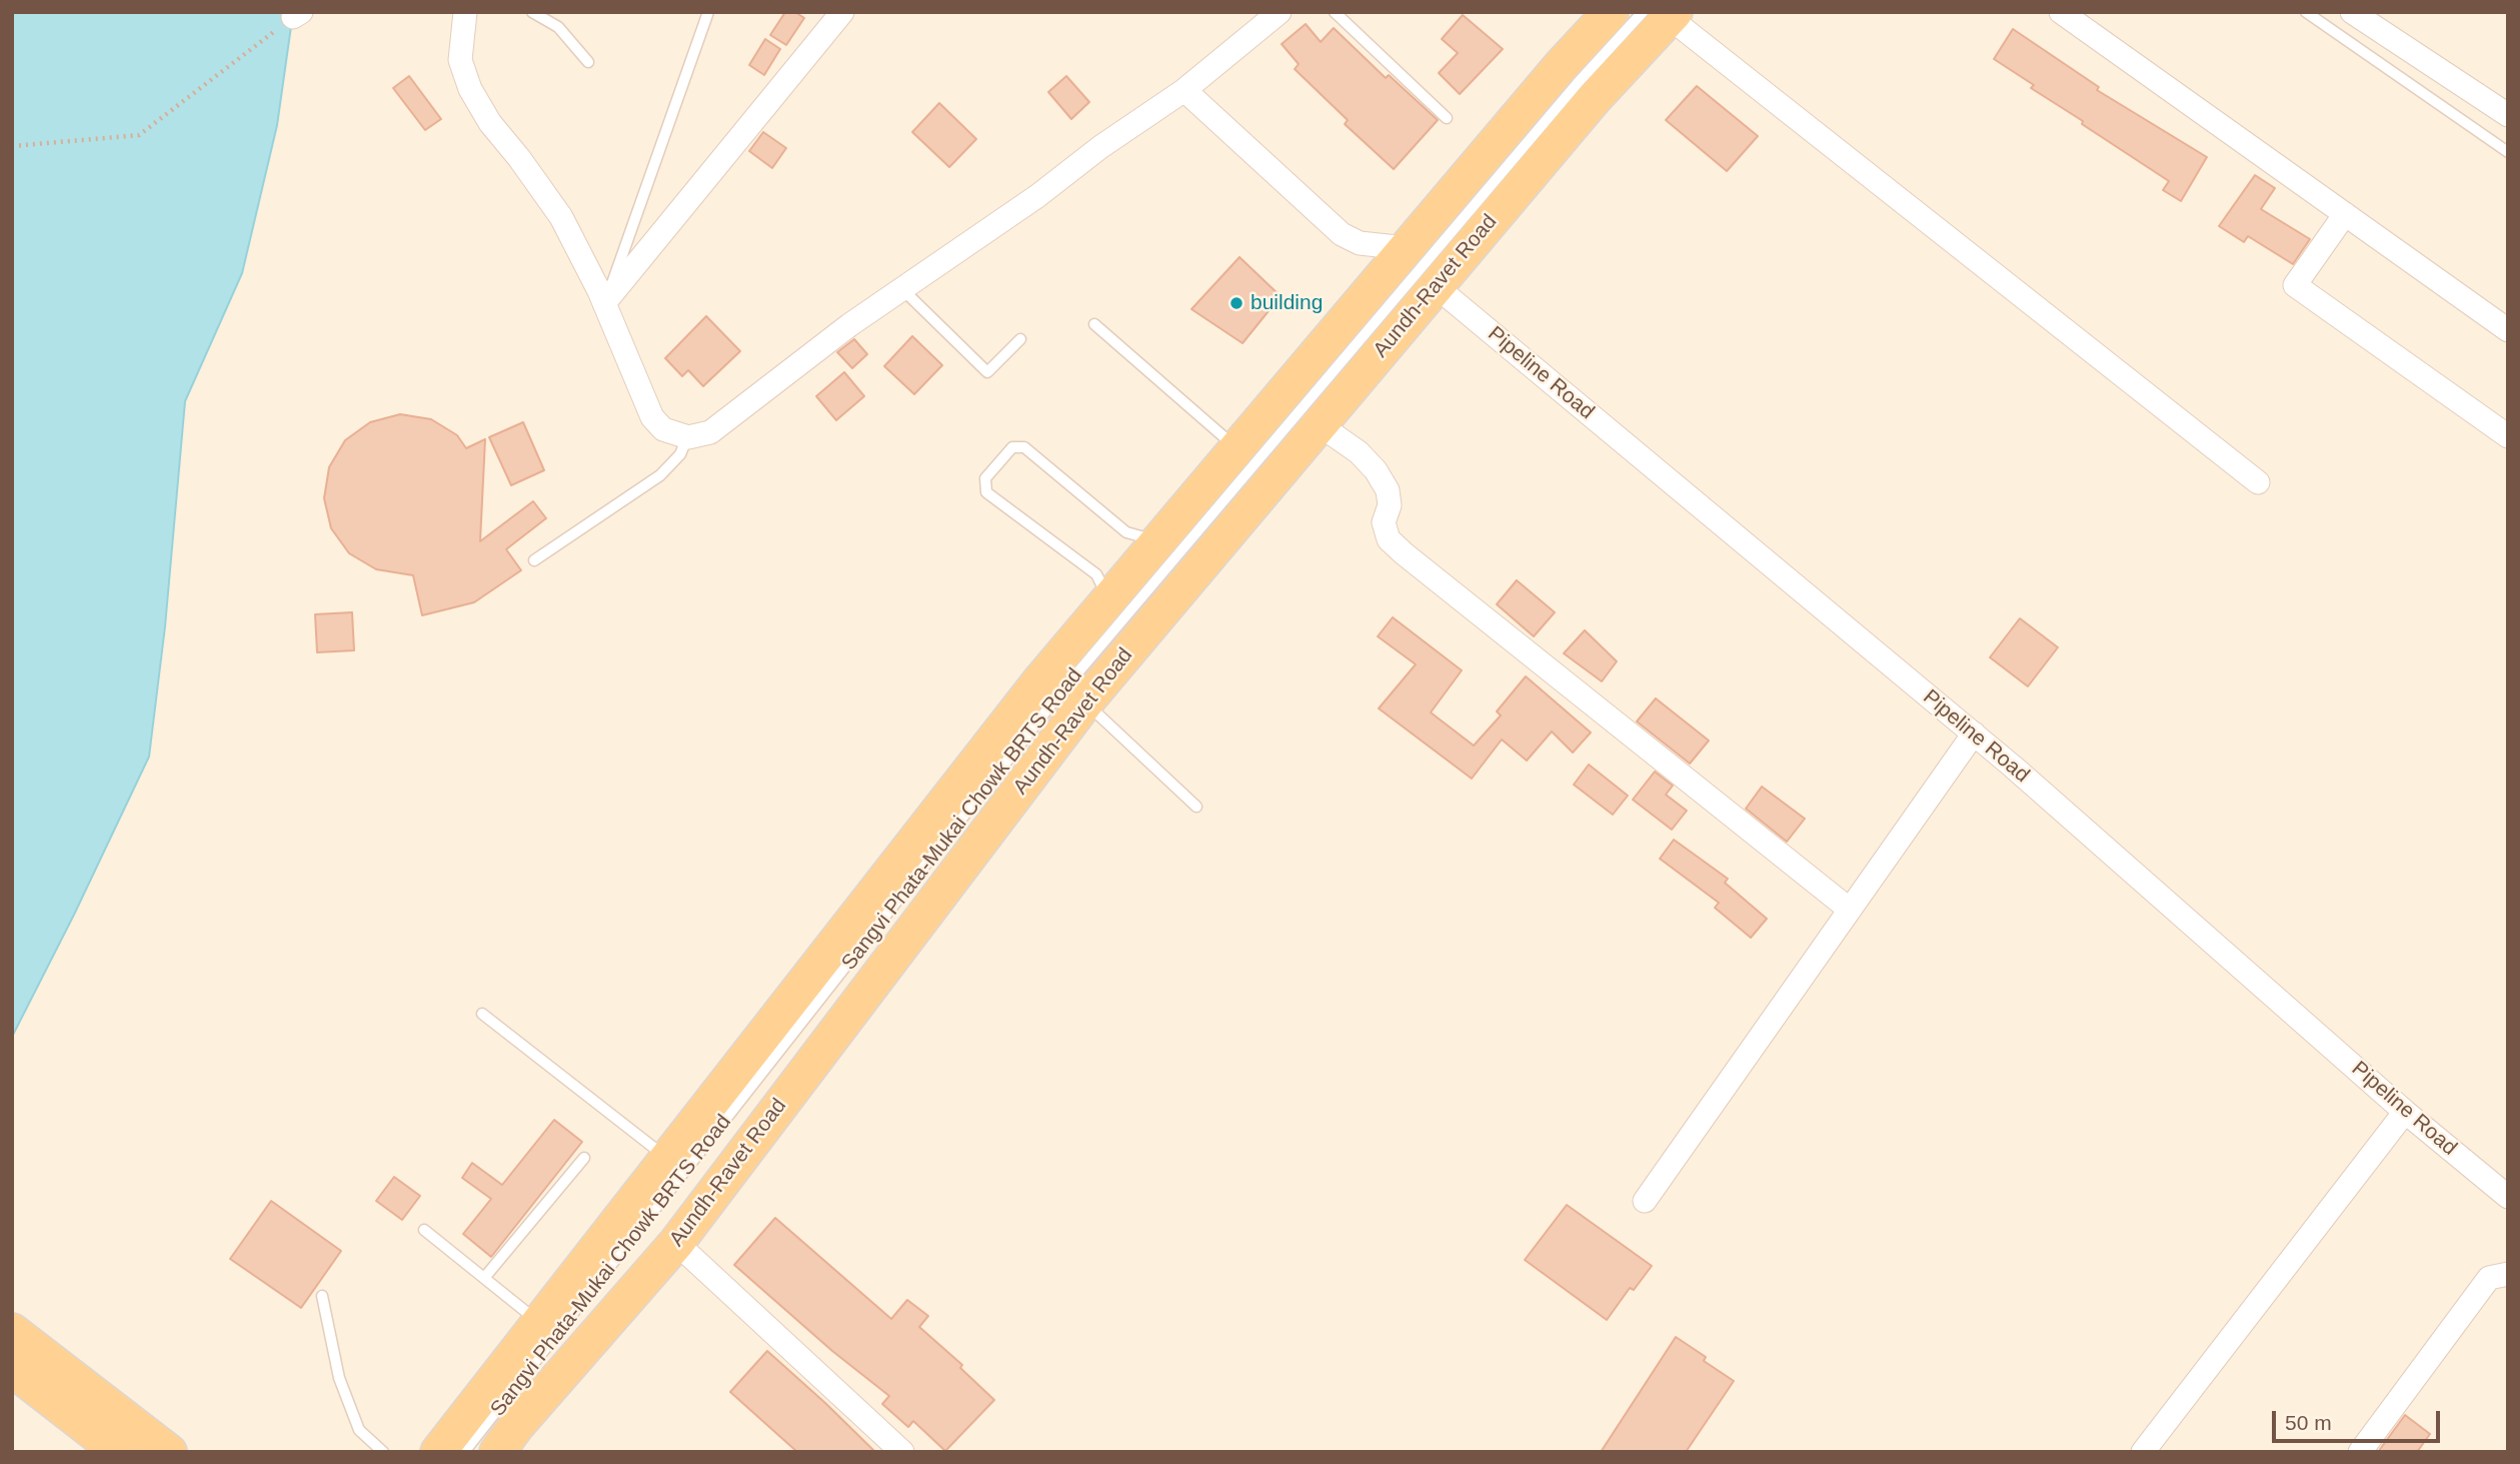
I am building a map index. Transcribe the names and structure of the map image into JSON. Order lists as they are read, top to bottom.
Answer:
{
  "streets": {
    "main road": ["Aundh-Ravet Road"],
    "street": ["Pipeline Road"],
    "lane": ["Sangvi Phata-Mukai Chowk BRTS Road"]
  },
  "crossings": [
    ["Aundh-Ravet Road", "Pipeline Road"],
    ["Aundh-Ravet Road", "Sangvi Phata-Mukai Chowk BRTS Road"]
  ],
  "places": ["building"],
  "scale_bar": "50 m"
}
